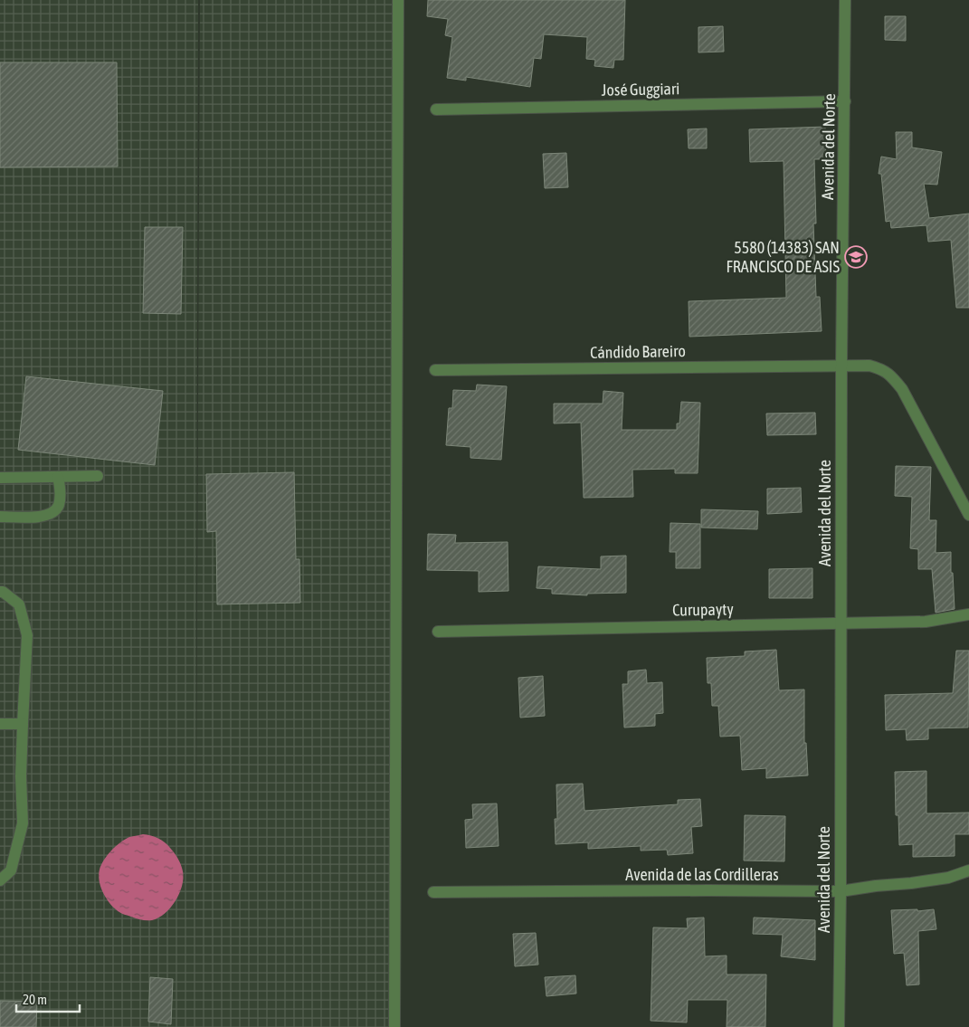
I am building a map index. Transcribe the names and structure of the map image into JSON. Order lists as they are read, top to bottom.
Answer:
{
  "streets": {
    "street": [
      "José Guggiari",
      "Avenida del Norte",
      "Cándido Bareiro",
      "Curupayty",
      "Avenida de las Cordilleras"
    ]
  },
  "crossings": [
    ["José Guggiari", "Avenida del Norte"],
    ["Avenida del Norte", "Cándido Bareiro"],
    ["Avenida del Norte", "Curupayty"],
    ["Avenida del Norte", "Avenida de las Cordilleras"]
  ],
  "places": {
    "school or university": ["5580 (14383) SAN FRANCISCO DE ASIS"]
  },
  "scale_bar": "20 m"
}
